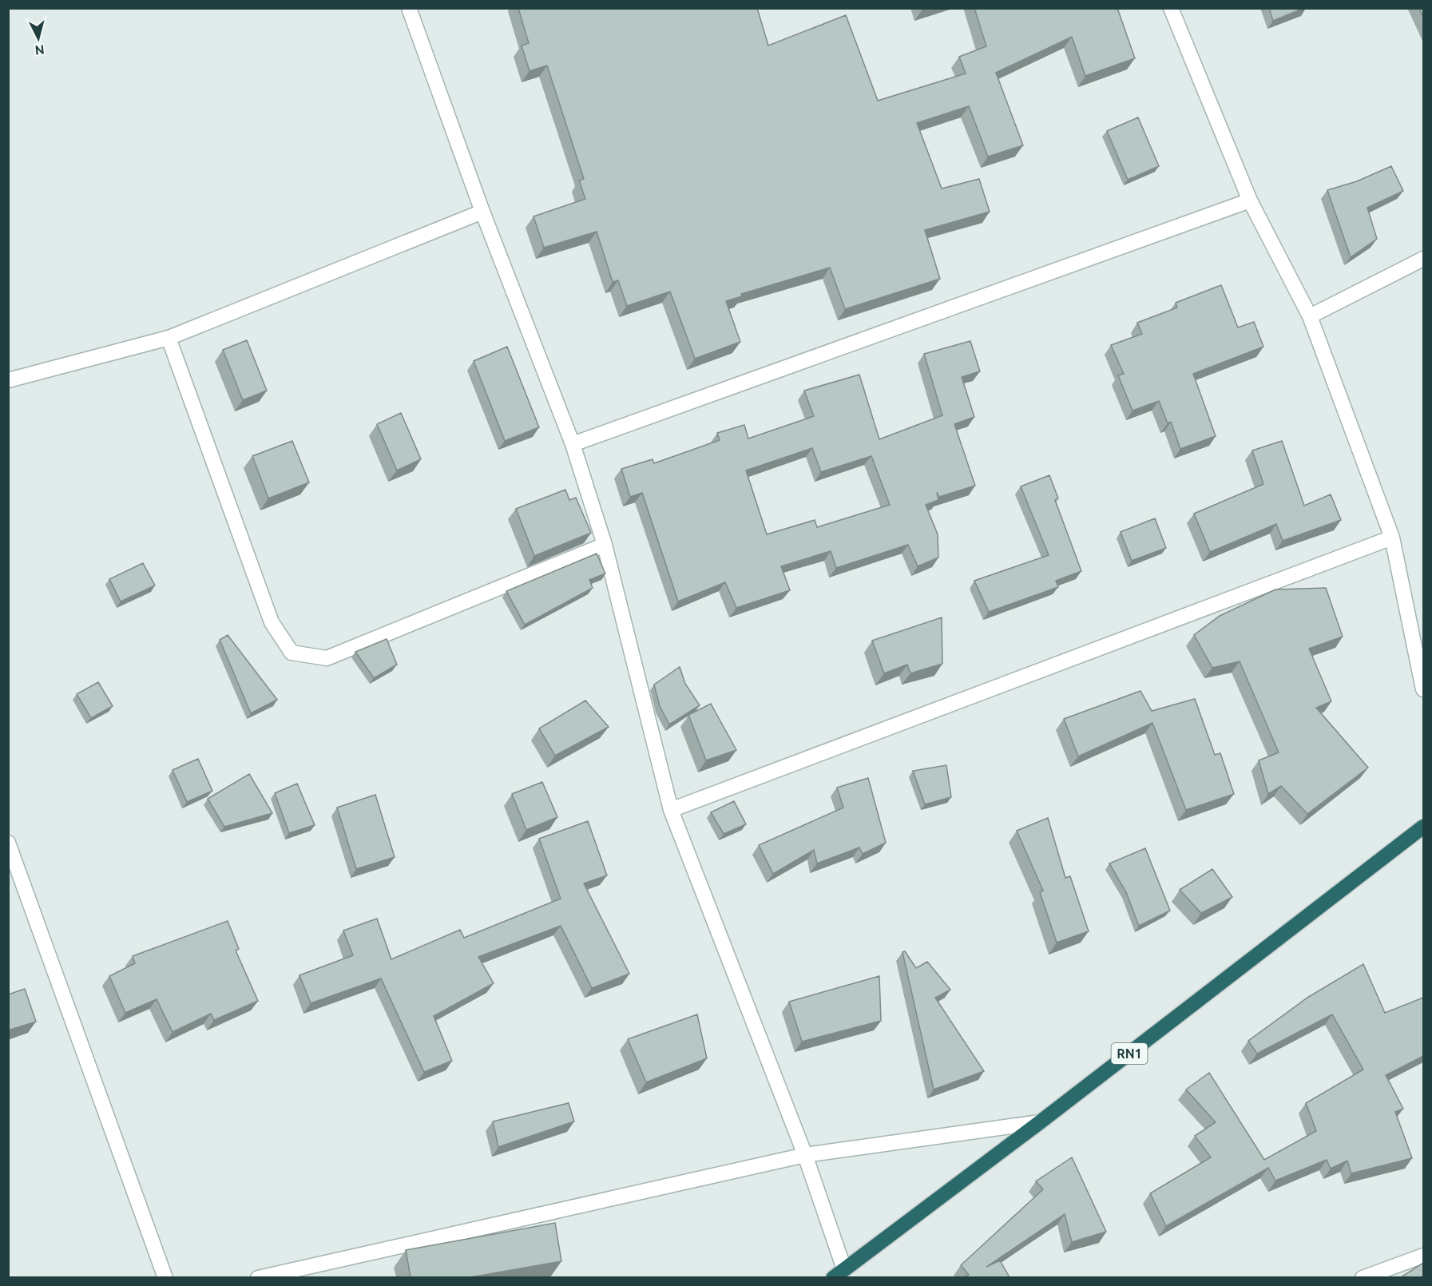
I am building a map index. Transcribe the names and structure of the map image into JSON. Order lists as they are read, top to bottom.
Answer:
{
  "streets": {
    "highway": ["RN1"]
  },
  "north": "bottom"
}
